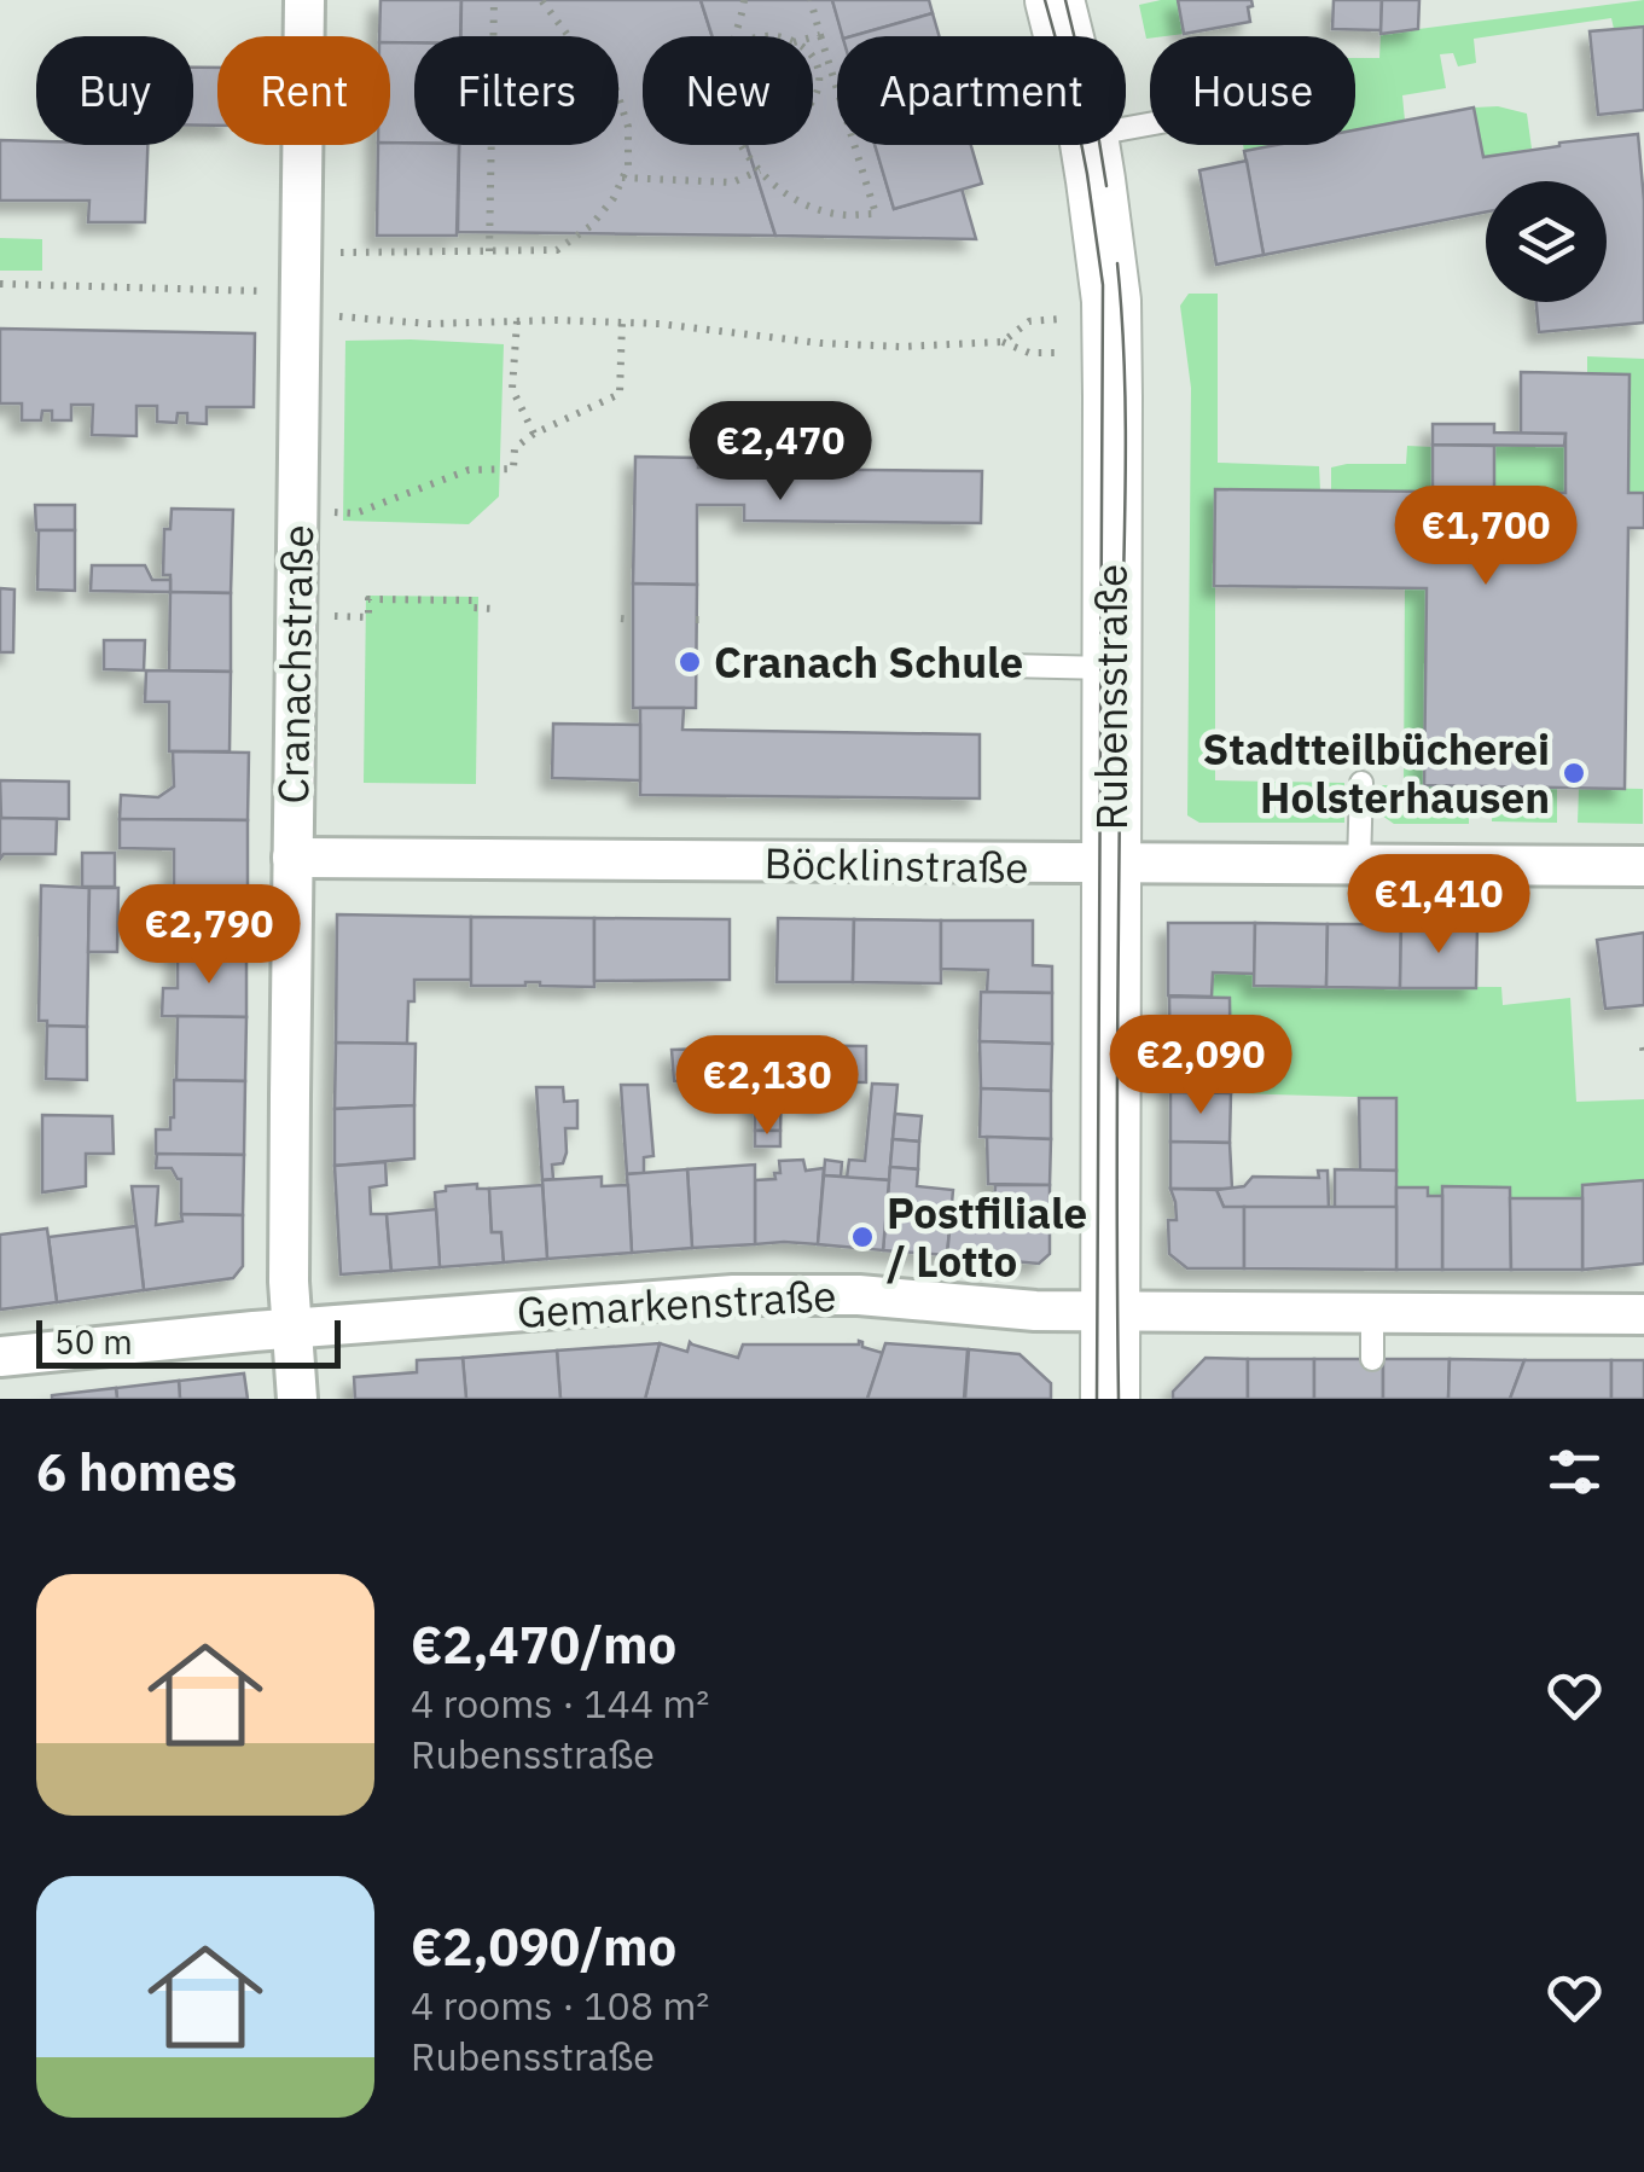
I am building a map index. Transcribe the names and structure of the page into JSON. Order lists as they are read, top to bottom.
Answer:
{
  "streets": {
    "main road": ["Rubensstraße"],
    "street": ["Cranachstraße", "Böcklinstraße", "Gemarkenstraße"]
  },
  "crossings": [
    ["Cranachstraße", "Böcklinstraße"],
    ["Cranachstraße", "Gemarkenstraße"],
    ["Rubensstraße", "Böcklinstraße"],
    ["Rubensstraße", "Gemarkenstraße"]
  ],
  "places": ["Cranach Schule", "Stadtteilbücherei Holsterhausen", "Postfiliale / Lotto"],
  "scale_bar": "50 m",
  "page": {
    "chip": [
      "Buy",
      "Rent",
      "Filters",
      "New",
      "Apartment",
      "House"
    ],
    "price": [
      "€2,470",
      "€1,700",
      "€1,410",
      "€2,790",
      "€2,090",
      "€2,130"
    ],
    "scale": "50 m",
    "heading": "6 homes",
    "list": [
      {
        "name": "€2,470/mo",
        "note": "4 rooms · 144 m² · Rubensstraße"
      },
      {
        "name": "€2,090/mo",
        "note": "4 rooms · 108 m² · Rubensstraße"
      }
    ]
  }
}
